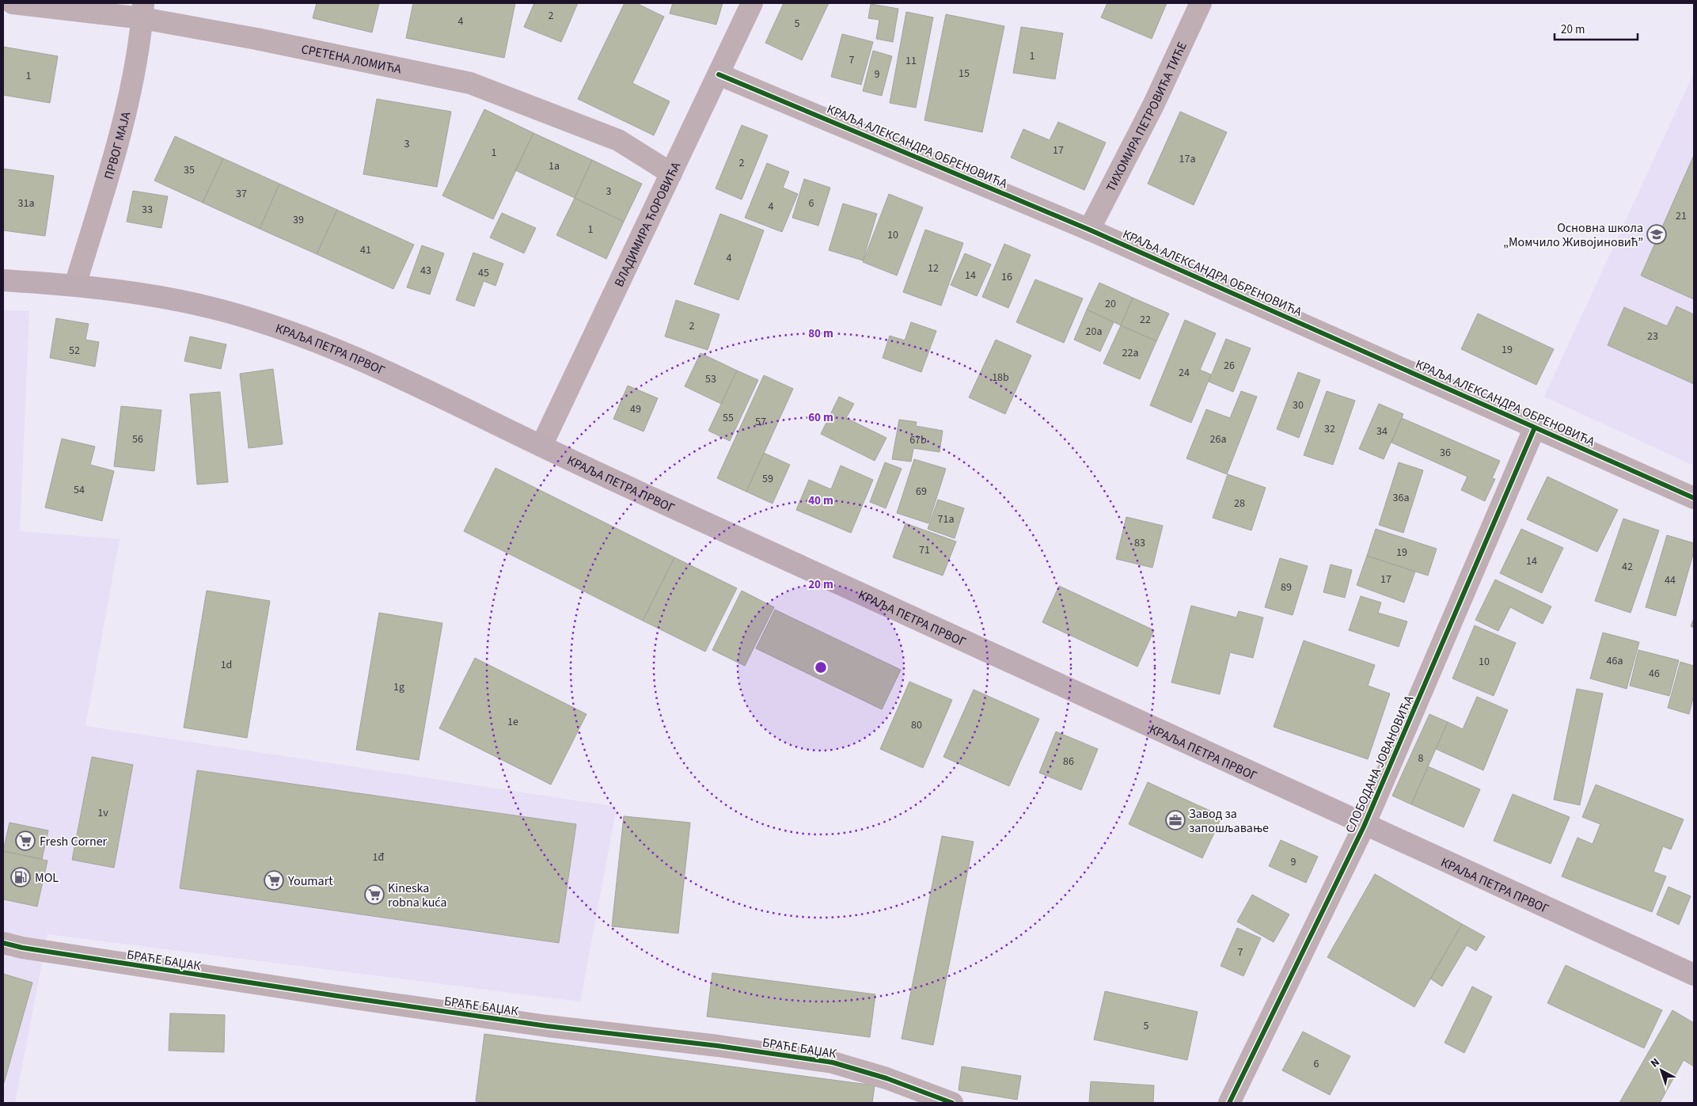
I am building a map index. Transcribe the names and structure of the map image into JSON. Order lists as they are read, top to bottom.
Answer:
{
  "streets": {
    "main road": ["КРАЉА ПЕТРА ПРВОГ"],
    "street": [
      "СРЕТЕНА ЛОМИЋА",
      "ТИХОМИРА ПЕТРОВИЋА ТИЋЕ",
      "ПРВОГ МАЈА",
      "КРАЉА АЛЕКСАНДРА ОБРЕНОВИЋА",
      "ВЛАДИМИРА ЋОРОВИЋА",
      "СЛОБОДАНА ЈОВАНОВИЋА",
      "БРАЋЕ БАЏАК"
    ]
  },
  "crossings": [
    ["СРЕТЕНА ЛОМИЋА", "ПРВОГ МАЈА"],
    ["СРЕТЕНА ЛОМИЋА", "ВЛАДИМИРА ЋОРОВИЋА"],
    ["ТИХОМИРА ПЕТРОВИЋА ТИЋЕ", "КРАЉА АЛЕКСАНДРА ОБРЕНОВИЋА"],
    ["ПРВОГ МАЈА", "КРАЉА ПЕТРА ПРВОГ"],
    ["КРАЉА АЛЕКСАНДРА ОБРЕНОВИЋА", "ВЛАДИМИРА ЋОРОВИЋА"],
    ["КРАЉА АЛЕКСАНДРА ОБРЕНОВИЋА", "СЛОБОДАНА ЈОВАНОВИЋА"],
    ["ВЛАДИМИРА ЋОРОВИЋА", "КРАЉА ПЕТРА ПРВОГ"],
    ["КРАЉА ПЕТРА ПРВОГ", "СЛОБОДАНА ЈОВАНОВИЋА"]
  ],
  "places": {
    "school or university": ["Основна школа „Момчило Живојиновић”"],
    "office": ["Завод за запошљавање"],
    "supermarket": ["Fresh Corner", "Youmart", "Kineska robna kuća"],
    "fuel station": ["MOL"]
  },
  "house_numbers": [
    "2",
    "4",
    "5",
    "1",
    "7",
    "11",
    "15",
    "9",
    "1",
    "3",
    "17",
    "1",
    "17a",
    "2",
    "1a",
    "35",
    "3",
    "37",
    "31a",
    "6",
    "4",
    "33",
    "21",
    "39",
    "1",
    "10",
    "41",
    "4",
    "12",
    "43",
    "45",
    "14",
    "16",
    "20",
    "22",
    "2",
    "20a",
    "23",
    "19",
    "52",
    "22a",
    "26",
    "24",
    "18b",
    "53",
    "30",
    "49",
    "55",
    "57",
    "32",
    "34",
    "56",
    "26a",
    "67b",
    "36",
    "59",
    "54",
    "69",
    "36a",
    "28",
    "71a",
    "83",
    "71",
    "19",
    "14",
    "42",
    "17",
    "44",
    "89",
    "46a",
    "10",
    "1d",
    "46",
    "1g",
    "1e",
    "80",
    "8",
    "86",
    "1v",
    "1đ",
    "9",
    "7",
    "5",
    "6"
  ],
  "scale_bar": "20 m",
  "north": "top left",
  "rings": [
    "80 m",
    "60 m",
    "40 m",
    "20 m"
  ]
}
